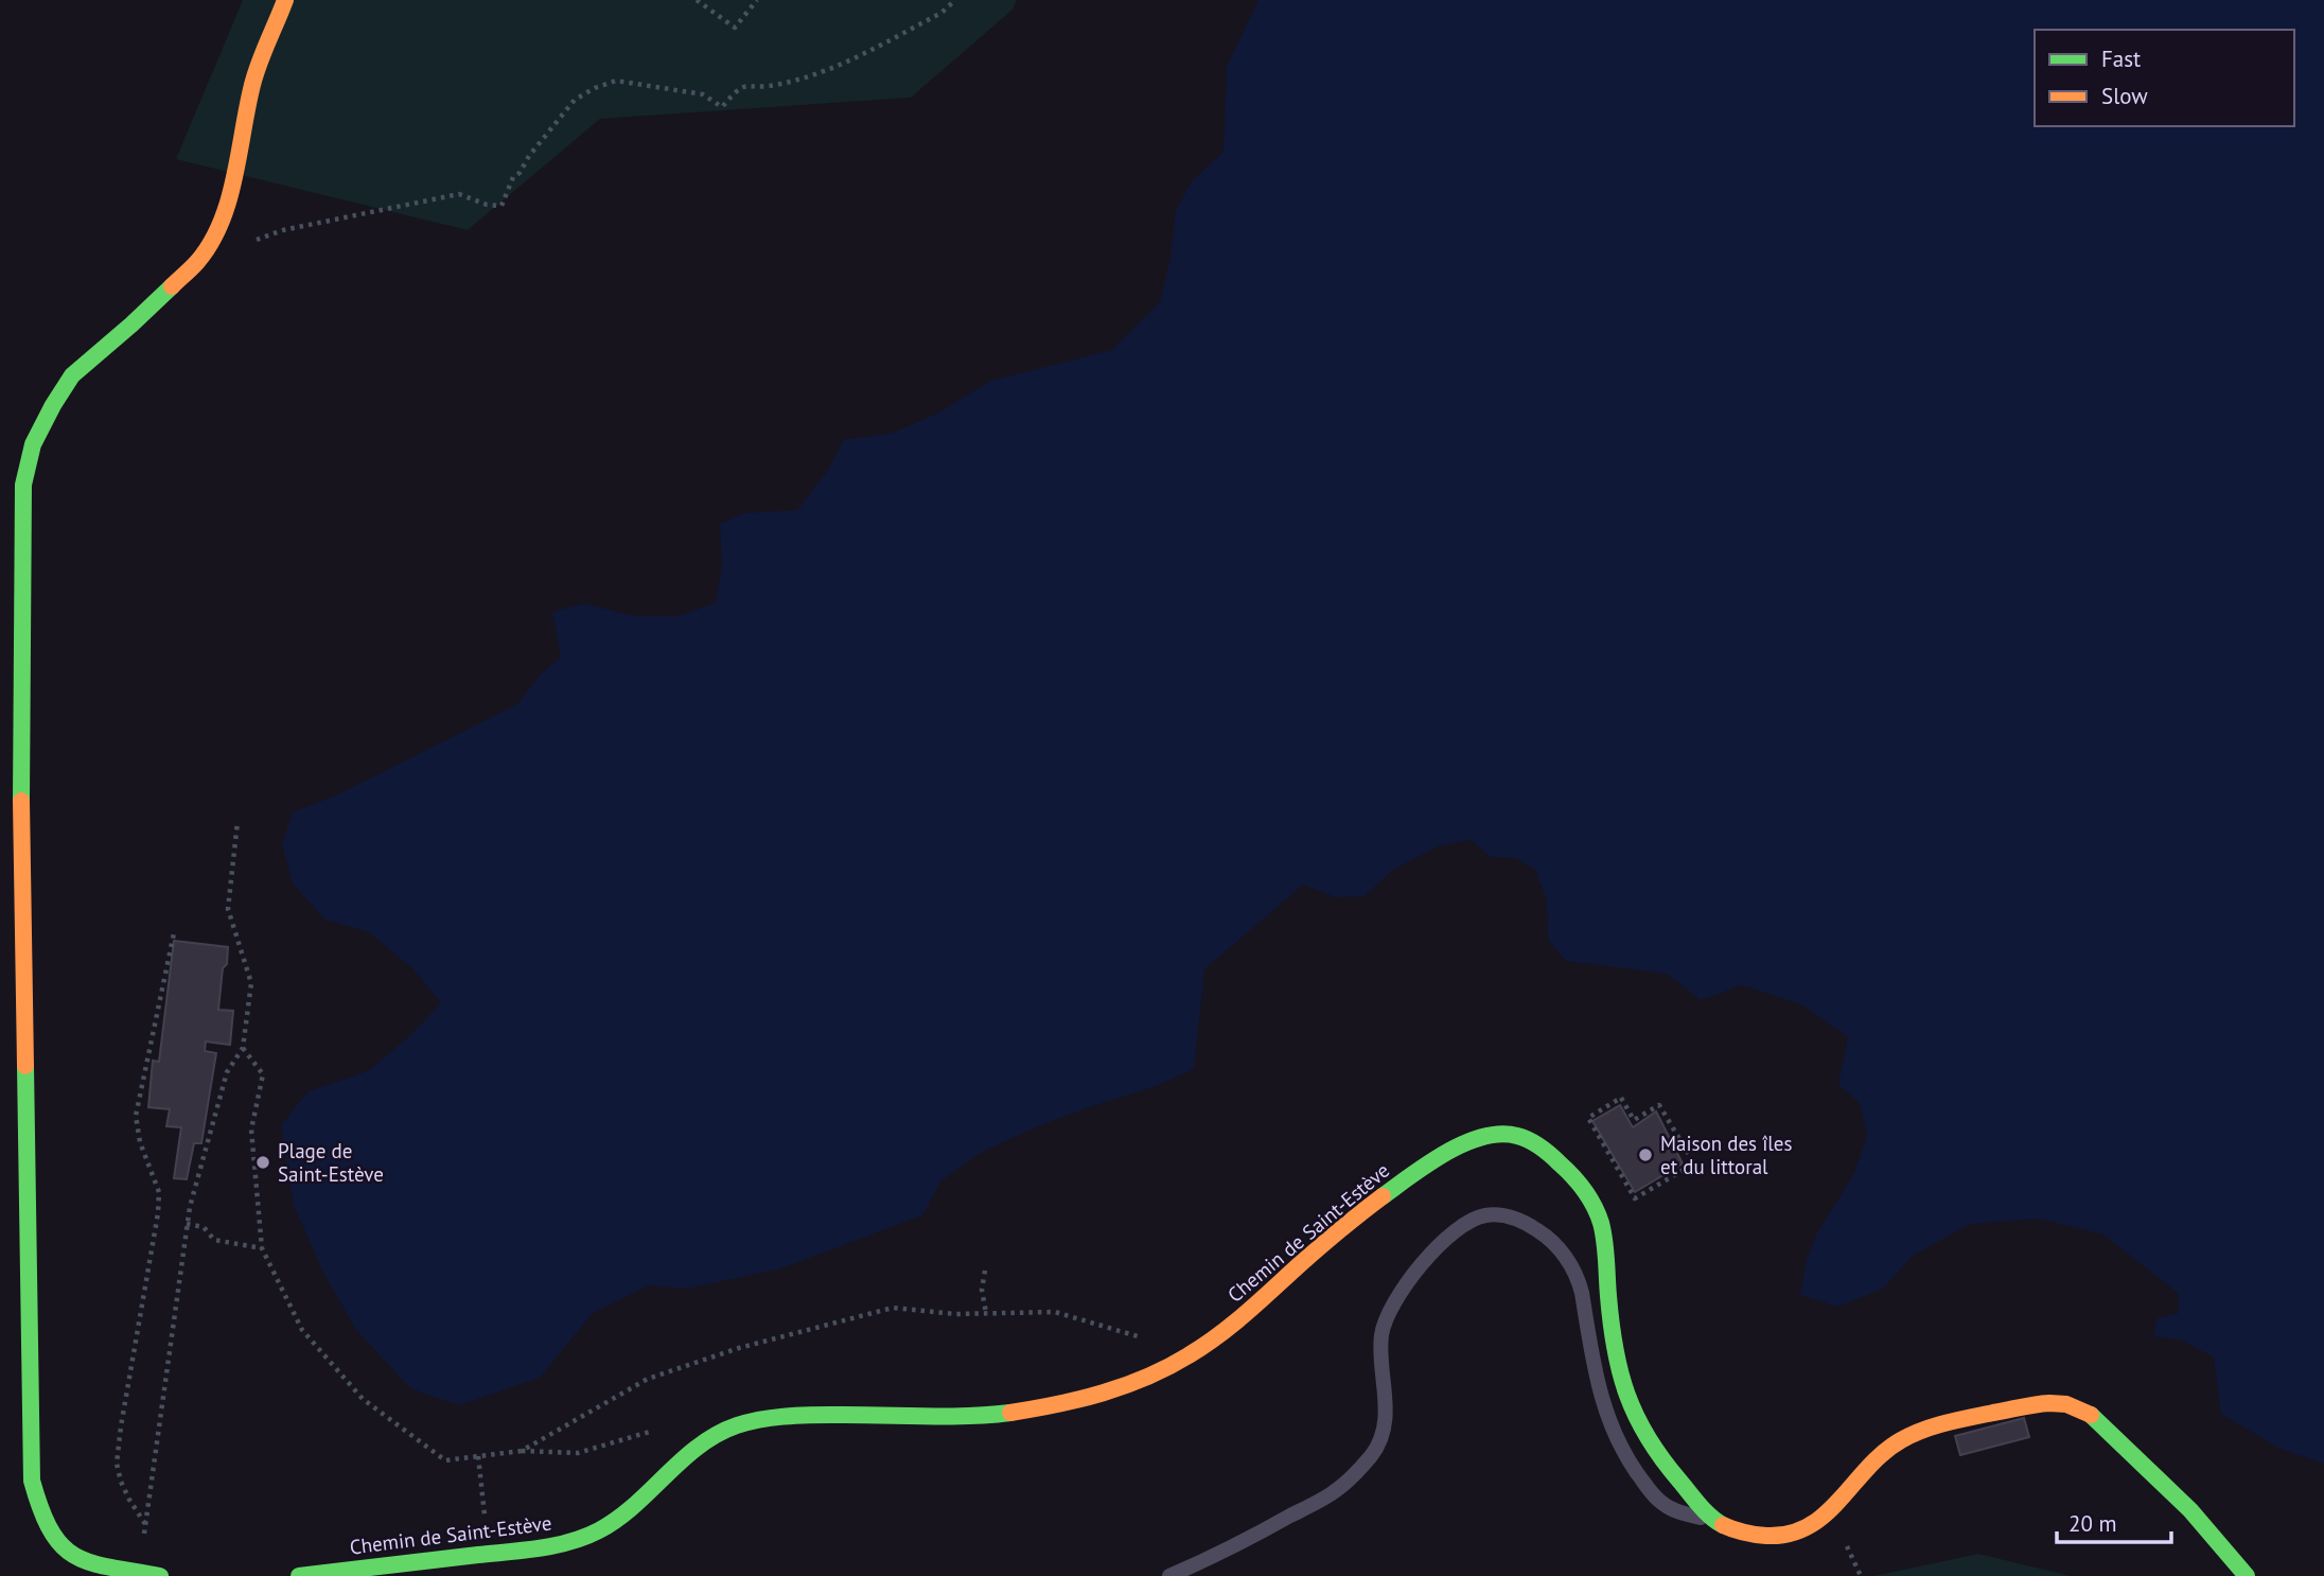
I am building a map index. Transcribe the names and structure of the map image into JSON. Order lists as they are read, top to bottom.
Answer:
{
  "streets": {
    "street": ["Chemin de Saint-Estève"]
  },
  "places": ["Maison des îles et du littoral", "Plage de Saint-Estève"],
  "legend": ["Fast", "Slow"],
  "scale_bar": "20 m"
}
